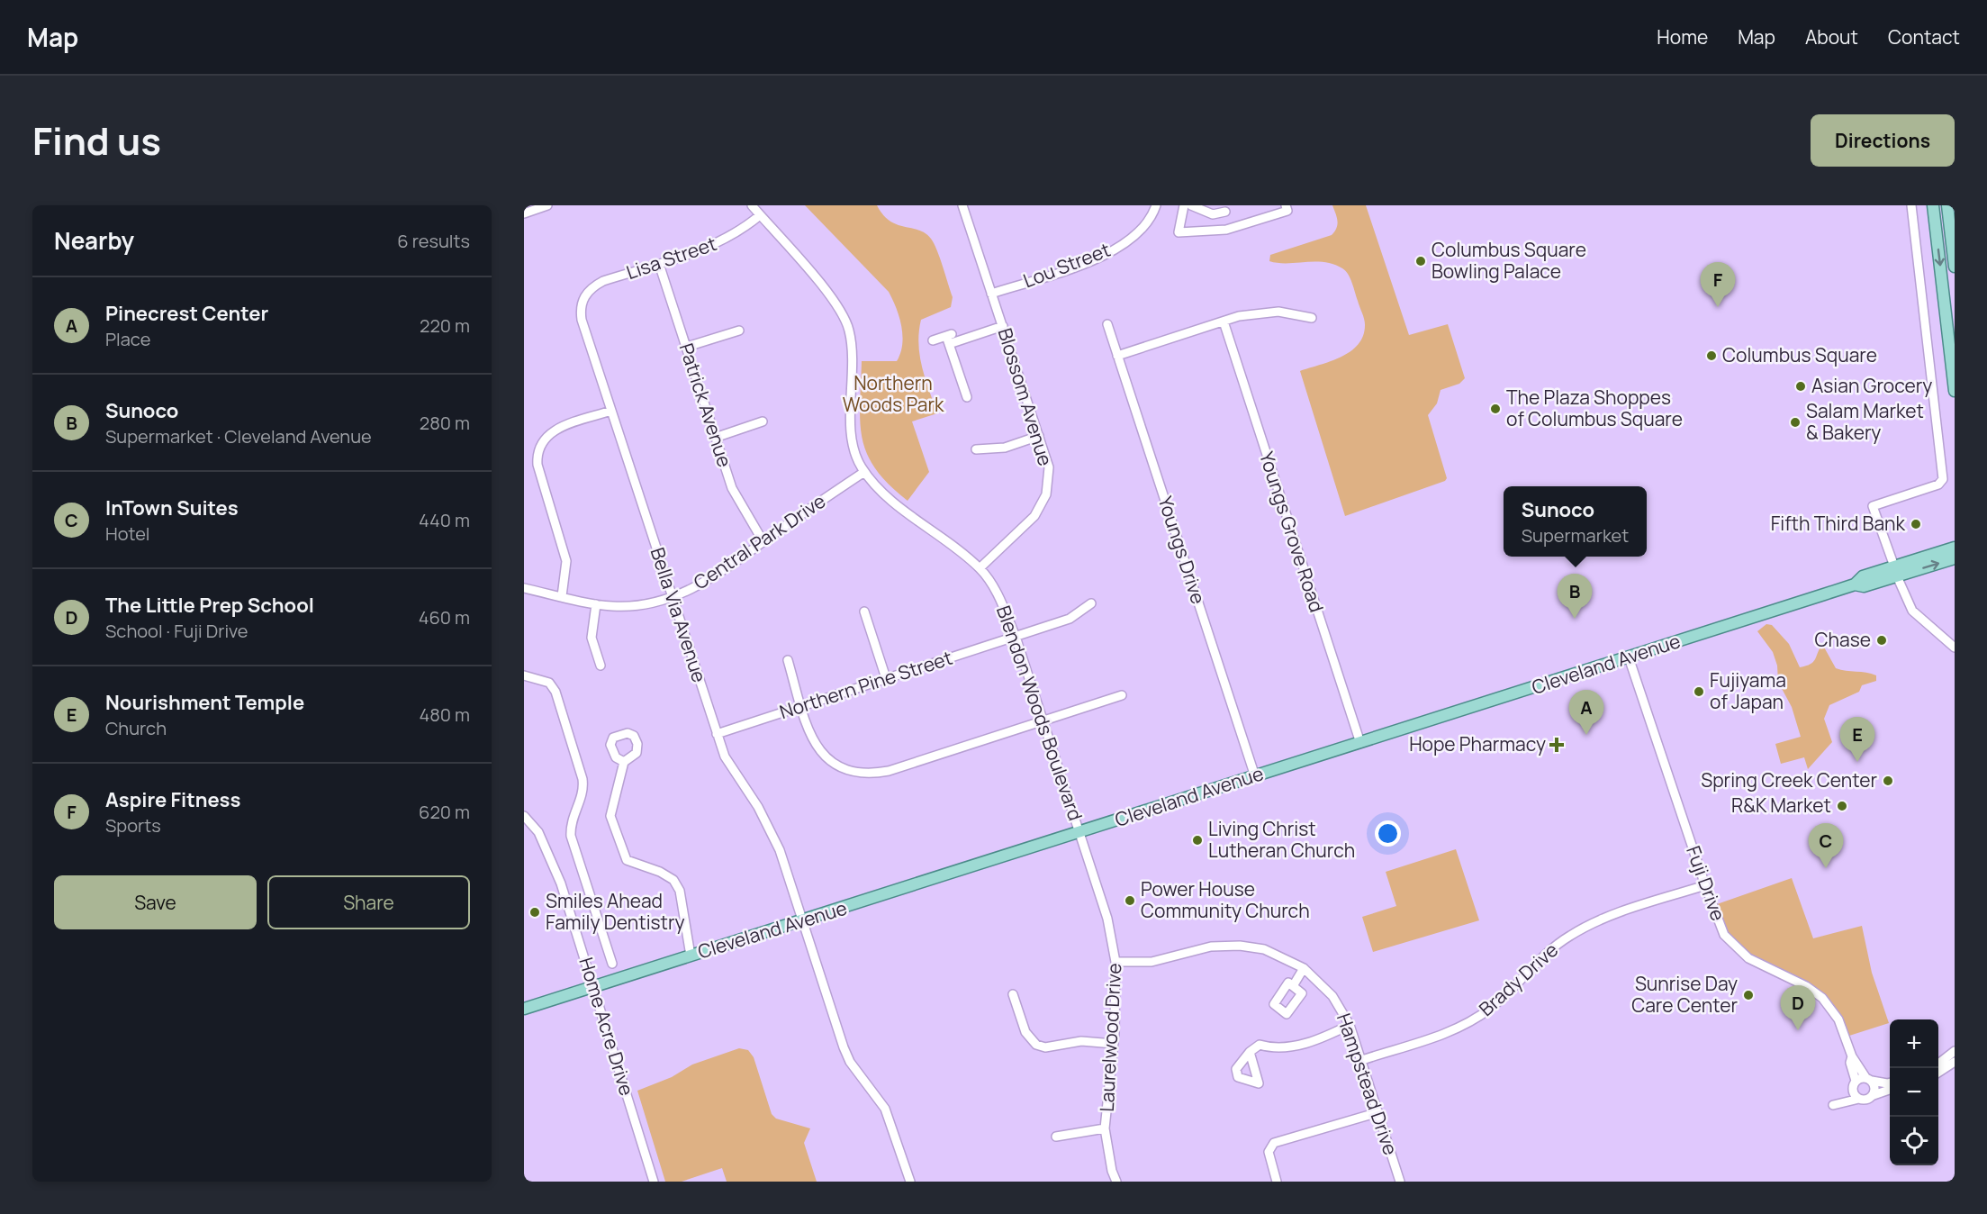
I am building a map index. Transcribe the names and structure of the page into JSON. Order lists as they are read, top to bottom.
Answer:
{
  "streets": {
    "main road": ["Cleveland Avenue"],
    "street": [
      "Lisa Street",
      "Lou Street",
      "Blossom Avenue",
      "Patrick Avenue",
      "Youngs Grove Road",
      "Central Park Drive",
      "Youngs Drive",
      "Bella Via Avenue",
      "Northern Pine Street",
      "Blendon Woods Boulevard",
      "Fuji Drive",
      "Brady Drive",
      "Home Acre Drive",
      "Laurelwood Drive",
      "Hampstead Drive"
    ]
  },
  "crossings": [
    ["Lisa Street", "Patrick Avenue"],
    ["Lisa Street", "Bella Via Avenue"],
    ["Lisa Street", "Blendon Woods Boulevard"],
    ["Lou Street", "Blossom Avenue"],
    ["Blossom Avenue", "Blendon Woods Boulevard"],
    ["Patrick Avenue", "Central Park Drive"],
    ["Youngs Grove Road", "Cleveland Avenue"],
    ["Central Park Drive", "Bella Via Avenue"],
    ["Central Park Drive", "Blendon Woods Boulevard"],
    ["Youngs Drive", "Cleveland Avenue"],
    ["Bella Via Avenue", "Cleveland Avenue"],
    ["Bella Via Avenue", "Northern Pine Street"],
    ["Cleveland Avenue", "Blendon Woods Boulevard"],
    ["Cleveland Avenue", "Fuji Drive"],
    ["Cleveland Avenue", "Home Acre Drive"],
    ["Cleveland Avenue", "Laurelwood Drive"],
    ["Northern Pine Street", "Blendon Woods Boulevard"],
    ["Blendon Woods Boulevard", "Laurelwood Drive"],
    ["Fuji Drive", "Brady Drive"],
    ["Brady Drive", "Hampstead Drive"],
    ["Laurelwood Drive", "Hampstead Drive"]
  ],
  "parks": ["Northern Woods Park"],
  "places": {
    "other": [
      "Columbus Square Bowling Palace",
      "Columbus Square",
      "Asian Grocery",
      "The Plaza Shoppes of Columbus Square",
      "Salam Market & Bakery",
      "Fifth Third Bank",
      "Chase",
      "Fujiyama of Japan",
      "Spring Creek Center",
      "R&K Market",
      "Living Christ Lutheran Church",
      "Power House Community Church",
      "Smiles Ahead Family Dentistry",
      "Sunrise Day Care Center"
    ],
    "health": ["Hope Pharmacy"]
  },
  "page": {
    "header": "Map",
    "nav": [
      "Home",
      "Map",
      "About",
      "Contact"
    ],
    "title": "Find us",
    "buttons": [
      "Directions",
      ["Save", "Share"]
    ],
    "heading": ["Nearby", "6 results"],
    "pins": [
      "F",
      "B",
      "A",
      "E",
      "C",
      "D"
    ],
    "list": [
      {
        "mark": "A",
        "name": "Pinecrest Center",
        "note": "Place",
        "value": "220 m"
      },
      {
        "mark": "B",
        "name": "Sunoco",
        "note": "Supermarket · Cleveland Avenue",
        "value": "280 m"
      },
      {
        "mark": "C",
        "name": "InTown Suites",
        "note": "Hotel",
        "value": "440 m"
      },
      {
        "mark": "D",
        "name": "The Little Prep School",
        "note": "School · Fuji Drive",
        "value": "460 m"
      },
      {
        "mark": "E",
        "name": "Nourishment Temple",
        "note": "Church",
        "value": "480 m"
      },
      {
        "mark": "F",
        "name": "Aspire Fitness",
        "note": "Sports",
        "value": "620 m"
      }
    ],
    "popup": ["Sunoco", "Supermarket"],
    "map_buttons": ["+", "−"]
  }
}
